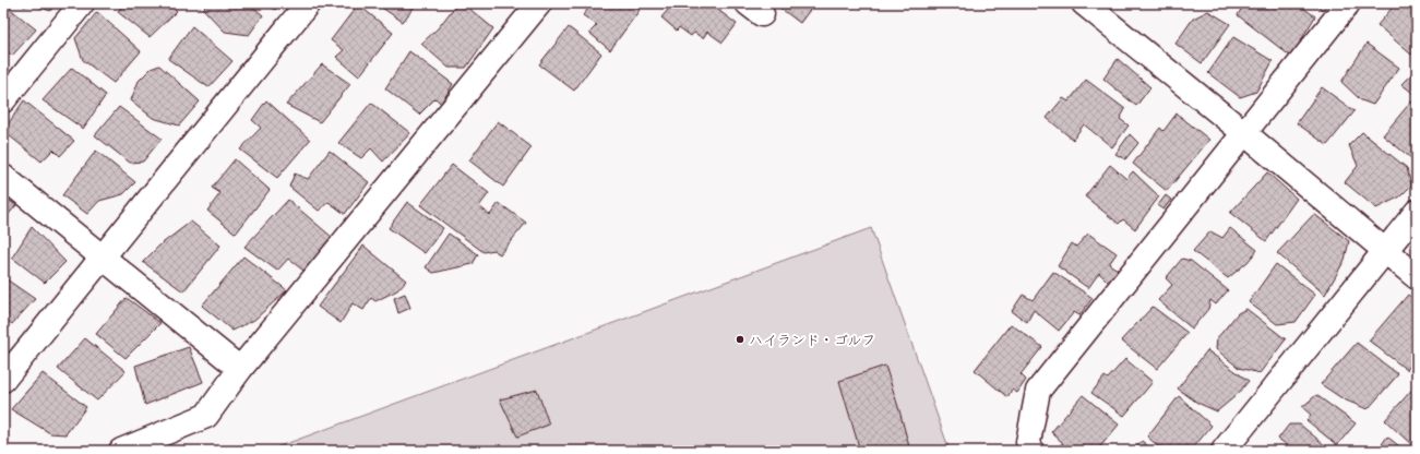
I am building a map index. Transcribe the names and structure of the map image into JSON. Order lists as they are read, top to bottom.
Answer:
{
  "places": ["ハイランド・ゴルフ"]
}
